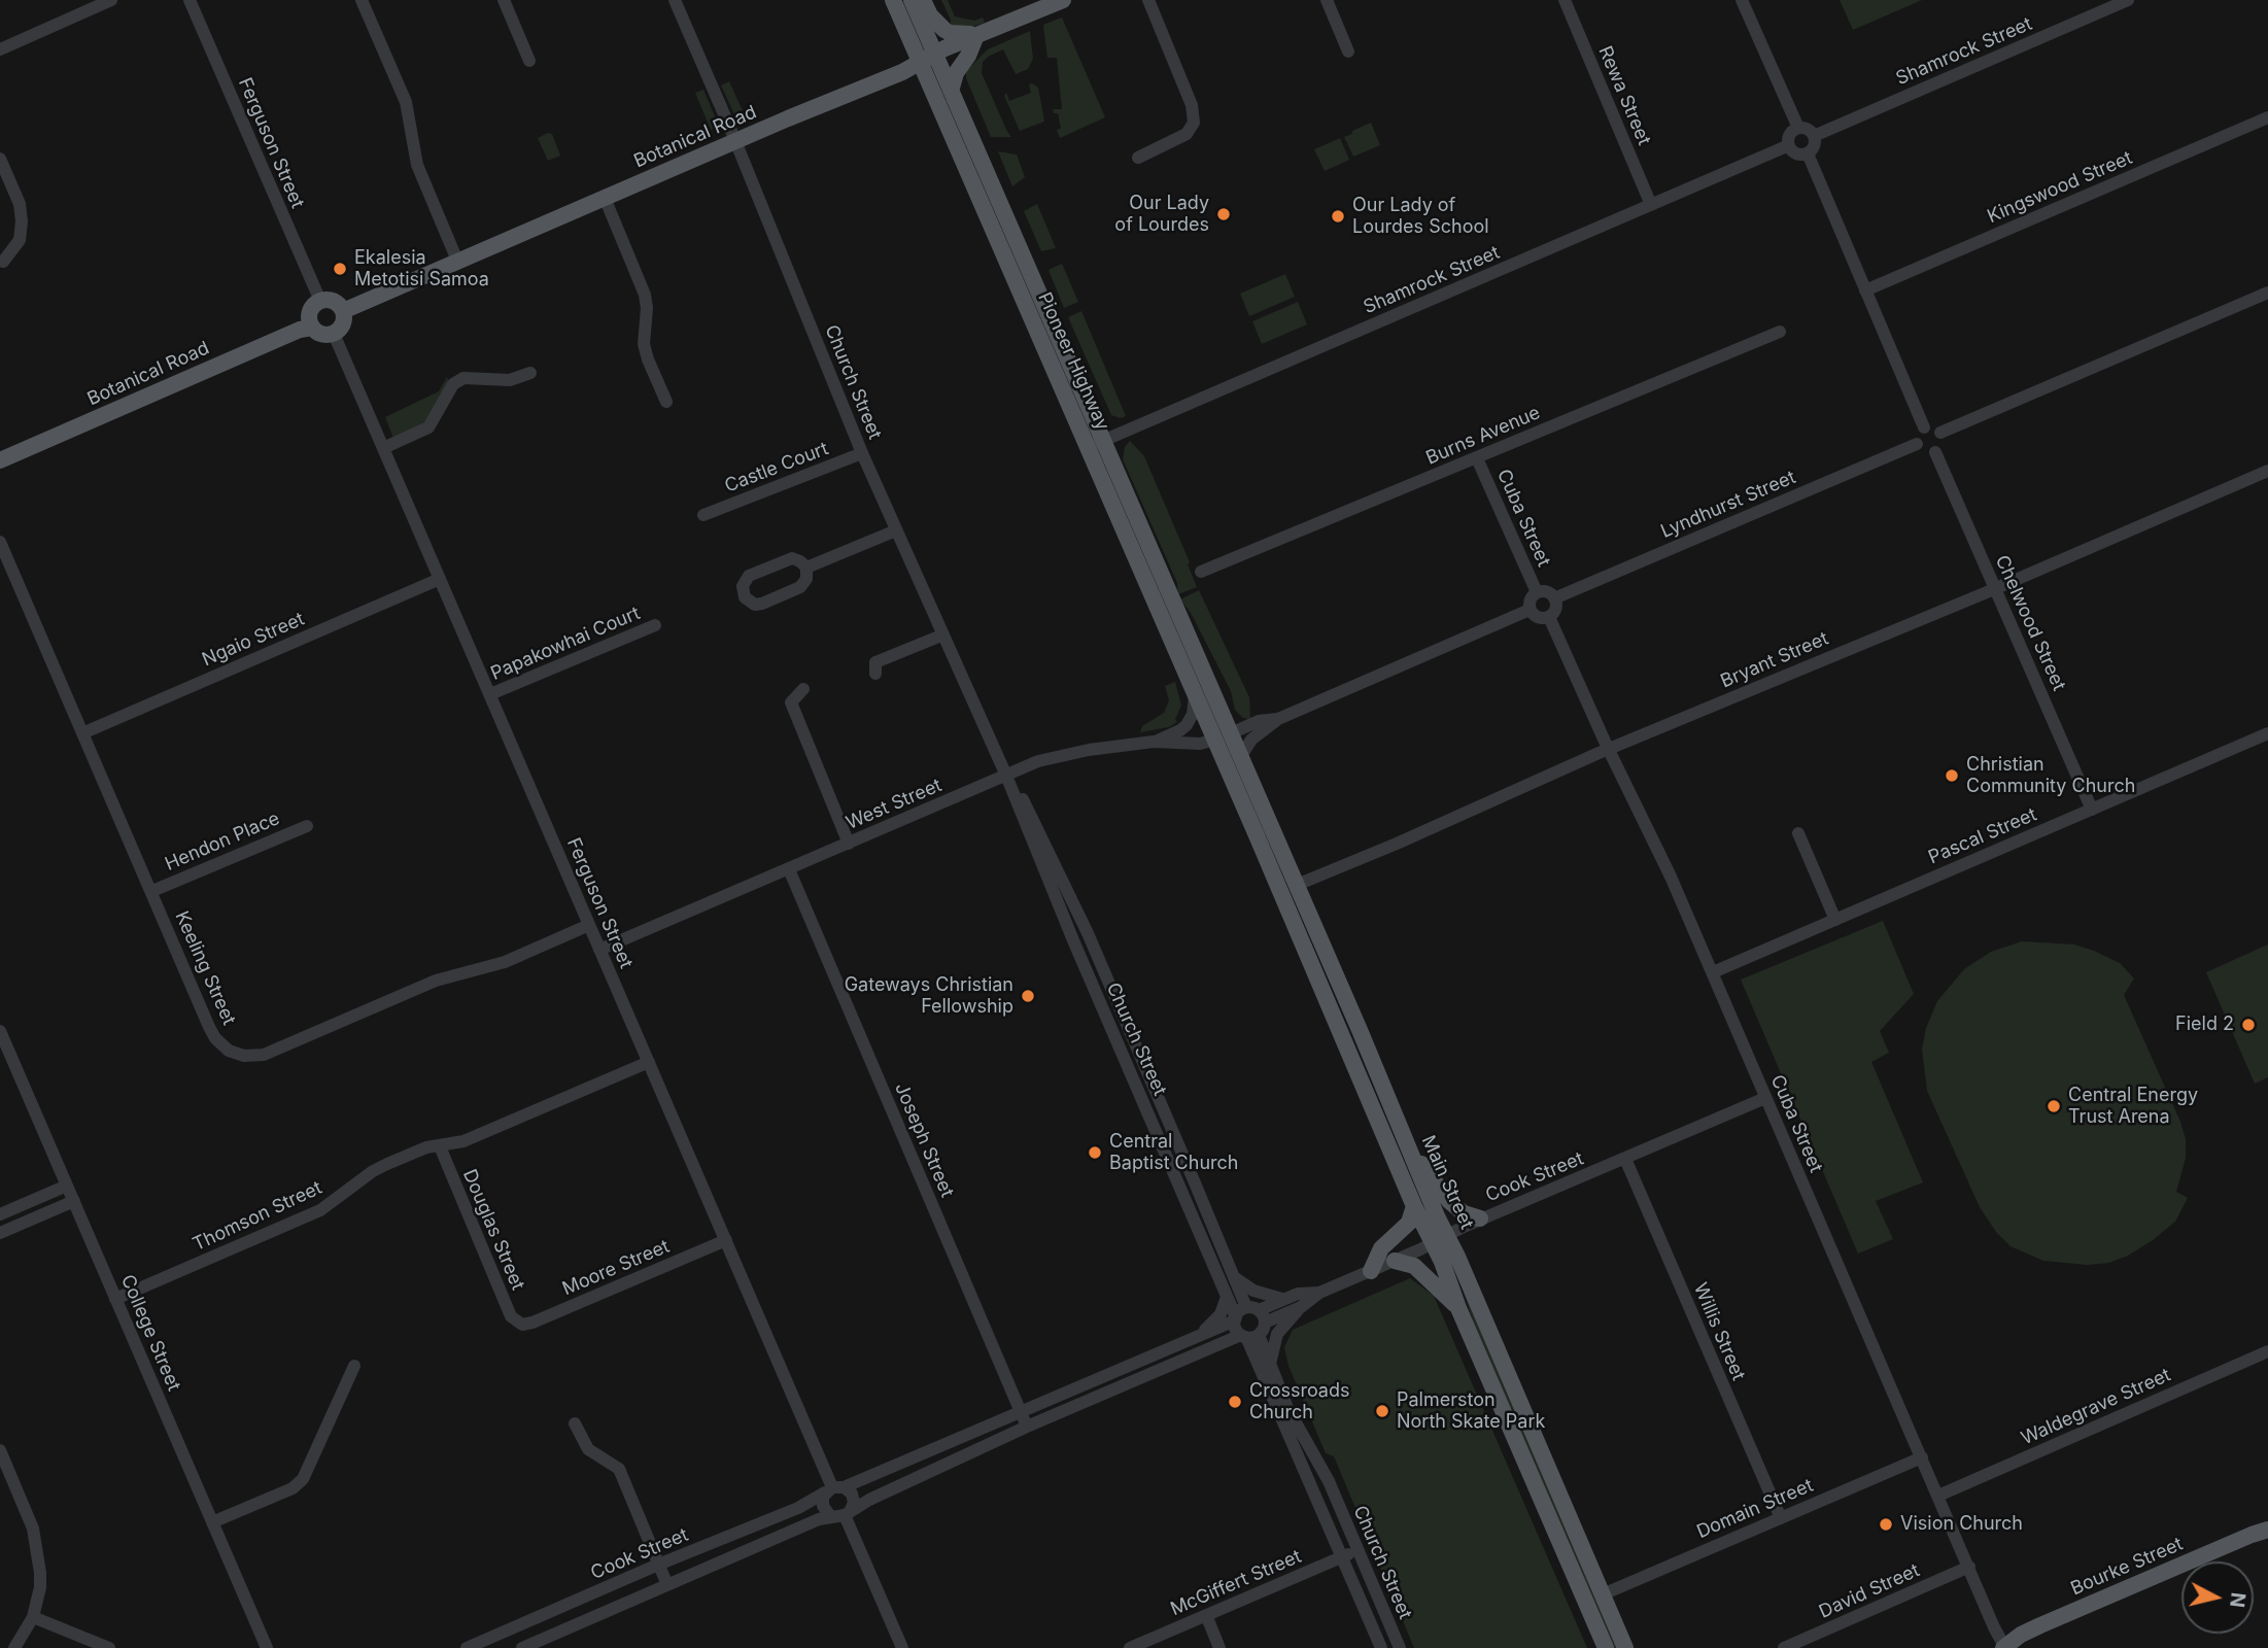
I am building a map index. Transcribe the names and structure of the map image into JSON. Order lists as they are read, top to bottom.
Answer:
{
  "streets": {
    "main road": [
      "Botanical Road",
      "Pioneer Highway",
      "Main Street",
      "Bourke Street"
    ],
    "street": [
      "Shamrock Street",
      "Rewa Street",
      "Ferguson Street",
      "Kingswood Street",
      "Church Street",
      "Burns Avenue",
      "Castle Court",
      "Lyndhurst Street",
      "Cuba Street",
      "Chelwood Street",
      "Ngaio Street",
      "Papakowhai Court",
      "Bryant Street",
      "West Street",
      "Pascal Street",
      "Hendon Place",
      "Keeling Street",
      "Joseph Street",
      "Cook Street",
      "Thomson Street",
      "Douglas Street",
      "Moore Street",
      "Willis Street",
      "College Street",
      "Waldegrave Street",
      "Domain Street",
      "McGiffert Street",
      "David Street"
    ]
  },
  "crossings": [
    ["Shamrock Street", "Rewa Street"],
    ["Shamrock Street", "Pioneer Highway"],
    ["Botanical Road", "Ferguson Street"],
    ["Botanical Road", "Pioneer Highway"],
    ["Botanical Road", "Church Street"],
    ["Ferguson Street", "Ngaio Street"],
    ["Ferguson Street", "Papakowhai Court"],
    ["Ferguson Street", "West Street"],
    ["Ferguson Street", "Keeling Street"],
    ["Ferguson Street", "Cook Street"],
    ["Ferguson Street", "Thomson Street"],
    ["Ferguson Street", "Moore Street"],
    ["Pioneer Highway", "West Street"],
    ["Pioneer Highway", "Main Street"],
    ["Church Street", "Castle Court"],
    ["Church Street", "West Street"],
    ["Church Street", "Cook Street"],
    ["Church Street", "McGiffert Street"],
    ["Burns Avenue", "Cuba Street"],
    ["Lyndhurst Street", "Cuba Street"],
    ["Lyndhurst Street", "Chelwood Street"],
    ["Cuba Street", "Bryant Street"],
    ["Cuba Street", "Pascal Street"],
    ["Cuba Street", "Cook Street"],
    ["Cuba Street", "Waldegrave Street"],
    ["Cuba Street", "Domain Street"],
    ["Cuba Street", "Bourke Street"],
    ["Cuba Street", "David Street"],
    ["Chelwood Street", "Bryant Street"],
    ["Chelwood Street", "Pascal Street"],
    ["Ngaio Street", "Keeling Street"],
    ["Bryant Street", "Main Street"],
    ["West Street", "Joseph Street"],
    ["Hendon Place", "Keeling Street"],
    ["Joseph Street", "Cook Street"],
    ["Cook Street", "Main Street"],
    ["Cook Street", "Willis Street"],
    ["Main Street", "Domain Street"],
    ["Thomson Street", "Douglas Street"],
    ["Thomson Street", "College Street"],
    ["Douglas Street", "Moore Street"],
    ["Willis Street", "Domain Street"]
  ],
  "places": [
    "Our Lady of Lourdes",
    "Our Lady of Lourdes School",
    "Ekalesia Metotisi Samoa",
    "Christian Community Church",
    "Gateways Christian Fellowship",
    "Field 2",
    "Central Energy Trust Arena",
    "Central Baptist Church",
    "Crossroads Church",
    "Palmerston North Skate Park",
    "Vision Church"
  ],
  "north": "right"
}
